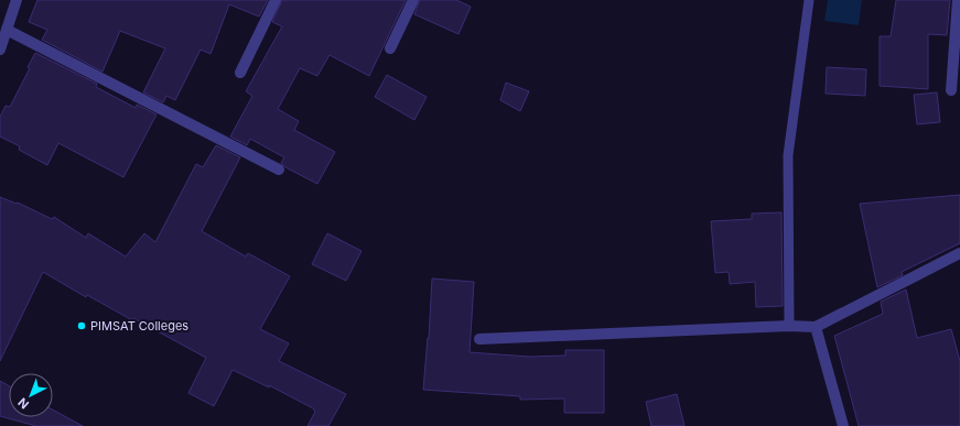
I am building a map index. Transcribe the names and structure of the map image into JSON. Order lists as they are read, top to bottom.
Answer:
{
  "places": ["PIMSAT Colleges"],
  "north": "bottom left"
}
